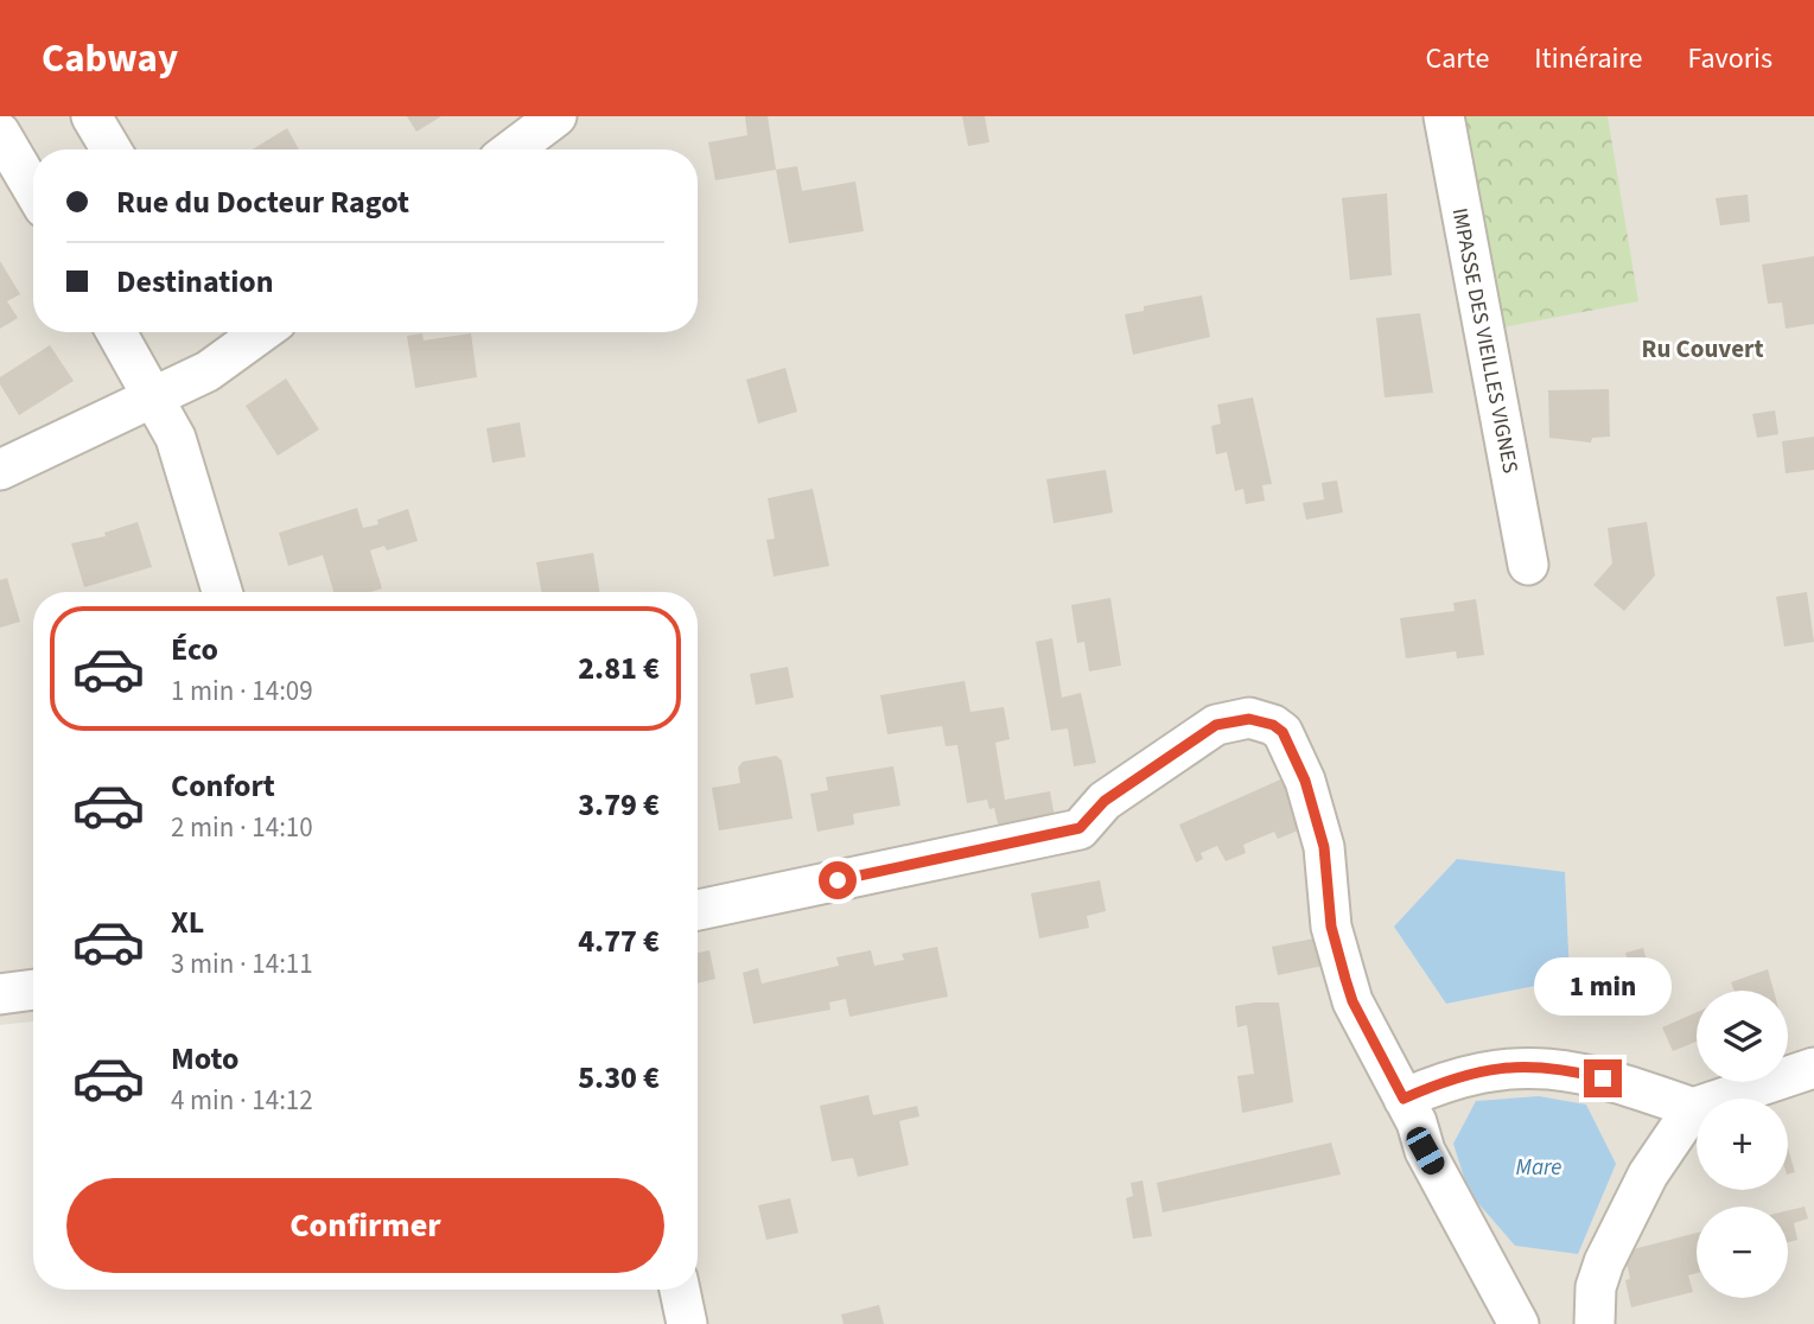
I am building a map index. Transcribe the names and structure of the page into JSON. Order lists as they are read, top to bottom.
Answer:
{
  "streets": {
    "street": ["IMPASSE DES VIEILLES VIGNES"]
  },
  "districts": ["Ru Couvert"],
  "water": ["Mare"],
  "page": {
    "header": "Cabway",
    "nav": ["Carte", "Itinéraire", "Favoris"],
    "banner": ["Rue du Docteur Ragot", "Destination"],
    "list": [
      {
        "name": "Éco",
        "note": "1 min · 14:09",
        "value": "2.81 €"
      },
      {
        "name": "Confort",
        "note": "2 min · 14:10",
        "value": "3.79 €"
      },
      {
        "name": "XL",
        "note": "3 min · 14:11",
        "value": "4.77 €"
      },
      {
        "name": "Moto",
        "note": "4 min · 14:12",
        "value": "5.30 €"
      }
    ],
    "bubble": "1 min",
    "map_buttons": ["+", "−"],
    "buttons": "Confirmer"
  }
}
